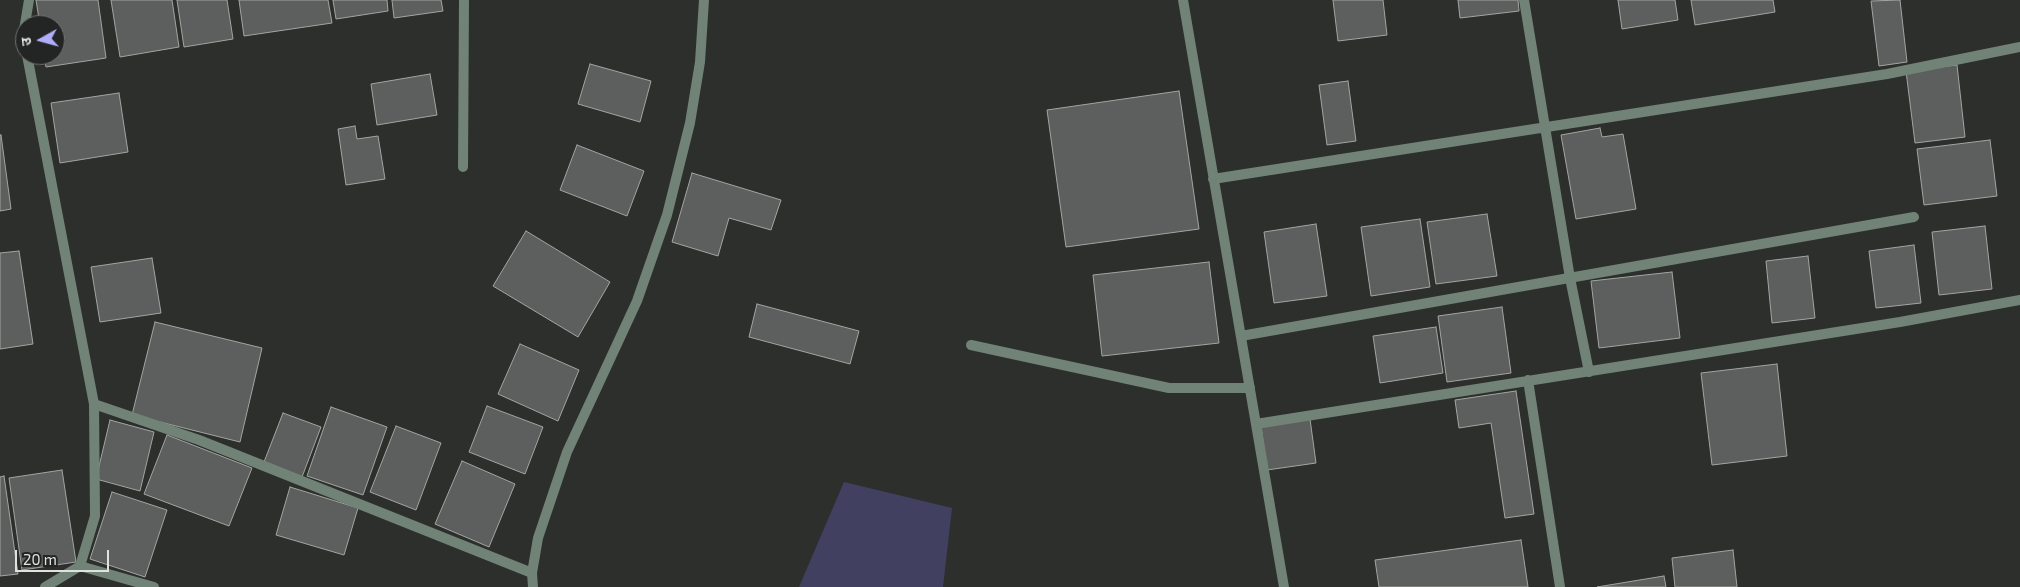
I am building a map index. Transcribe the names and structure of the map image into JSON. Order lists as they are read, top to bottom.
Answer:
{
  "scale_bar": "20 m",
  "north": "left"
}
